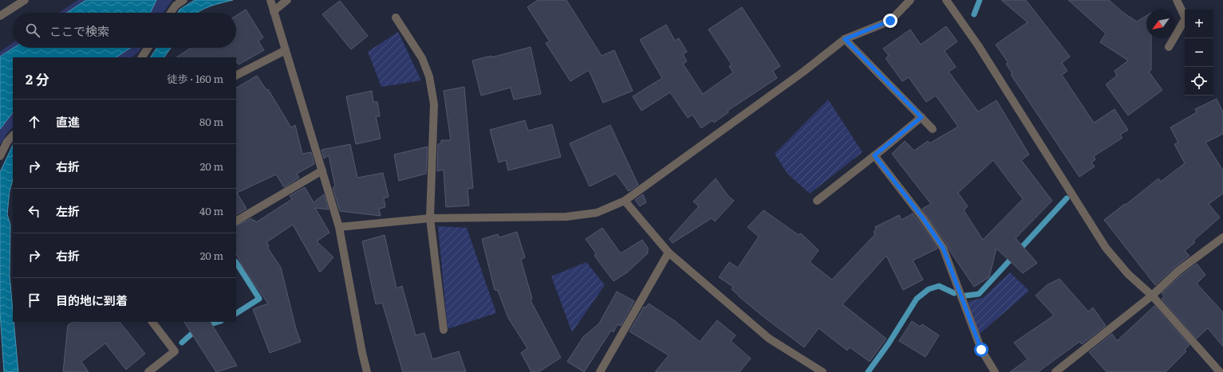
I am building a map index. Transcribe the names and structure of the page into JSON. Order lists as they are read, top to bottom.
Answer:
{
  "north": "bottom left",
  "page": {
    "map_buttons": ["+", "−"],
    "search": "ここで検索",
    "heading": ["2 分", "徒歩 · 160 m"],
    "list": [
      ["直進", "80 m"],
      ["右折", "20 m"],
      ["左折", "40 m"],
      ["右折", "20 m"],
      "目的地に到着"
    ]
  }
}
